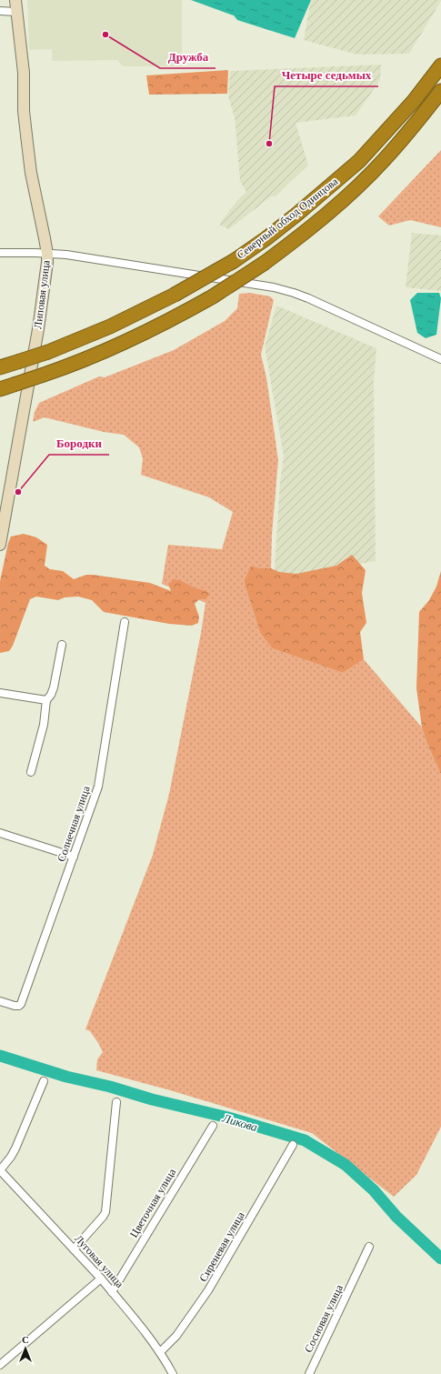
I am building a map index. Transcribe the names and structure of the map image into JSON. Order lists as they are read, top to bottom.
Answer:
{
  "streets": {
    "highway": ["Северный обход Одинцова"],
    "street": [
      "Липовая улица",
      "Солнечная улица",
      "Цветочная улица",
      "Сиреневая улица",
      "Луговая улица",
      "Сосновая улица"
    ]
  },
  "crossings": [
    ["Цветочная улица", "Луговая улица"],
    ["Сиреневая улица", "Луговая улица"]
  ],
  "water": ["Ликова"],
  "places": ["Дружба", "Четыре седьмых", "Бородки"],
  "north": "top"
}
